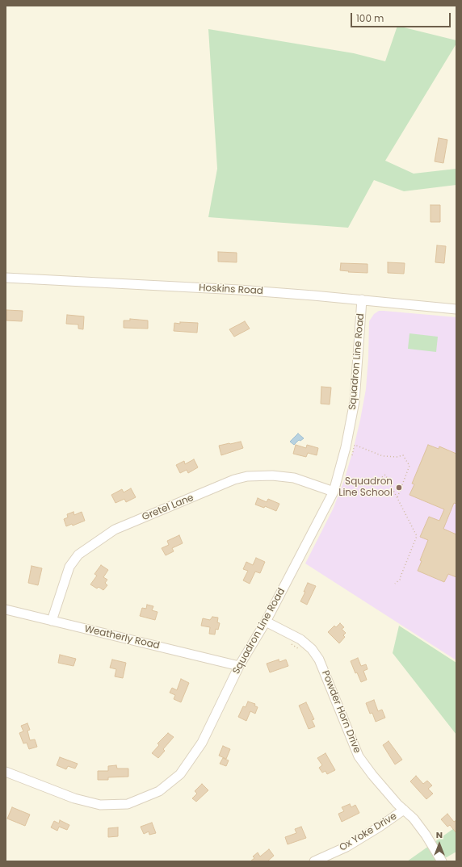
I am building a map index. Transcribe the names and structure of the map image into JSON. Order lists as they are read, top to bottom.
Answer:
{
  "streets": {
    "street": [
      "Hoskins Road",
      "Squadron Line Road",
      "Gretel Lane",
      "Weatherly Road",
      "Powder Horn Drive",
      "Ox Yoke Drive"
    ]
  },
  "crossings": [
    ["Hoskins Road", "Squadron Line Road"],
    ["Squadron Line Road", "Gretel Lane"],
    ["Squadron Line Road", "Weatherly Road"],
    ["Squadron Line Road", "Powder Horn Drive"],
    ["Gretel Lane", "Weatherly Road"],
    ["Powder Horn Drive", "Ox Yoke Drive"]
  ],
  "places": ["Squadron Line School"],
  "scale_bar": "100 m",
  "north": "top"
}
